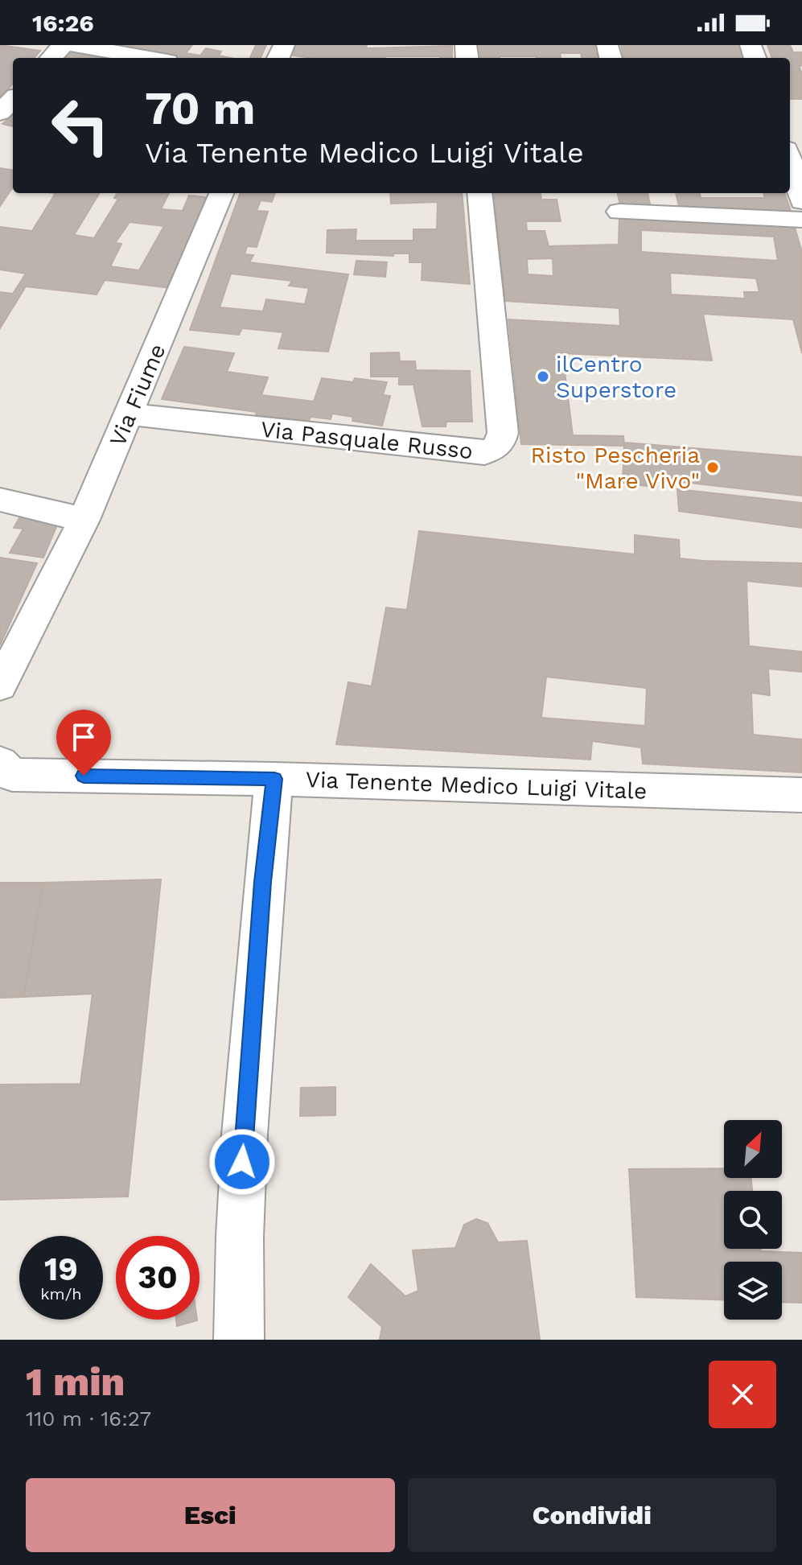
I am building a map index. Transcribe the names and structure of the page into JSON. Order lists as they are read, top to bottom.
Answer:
{
  "streets": {
    "street": ["Via Fiume", "Via Pasquale Russo", "Via Tenente Medico Luigi Vitale"]
  },
  "crossings": [
    ["Via Fiume", "Via Pasquale Russo"]
  ],
  "places": ["ilCentro Superstore", "Risto Pescheria \"Mare Vivo\""],
  "north": "top right",
  "page": {
    "status": "16:26",
    "turn": ["70 m", "Via Tenente Medico Luigi Vitale"],
    "speed": "19 km/h",
    "limit": "30",
    "heading": ["1 min", "110 m · 16:27"],
    "buttons": ["Esci", "Condividi"]
  }
}
